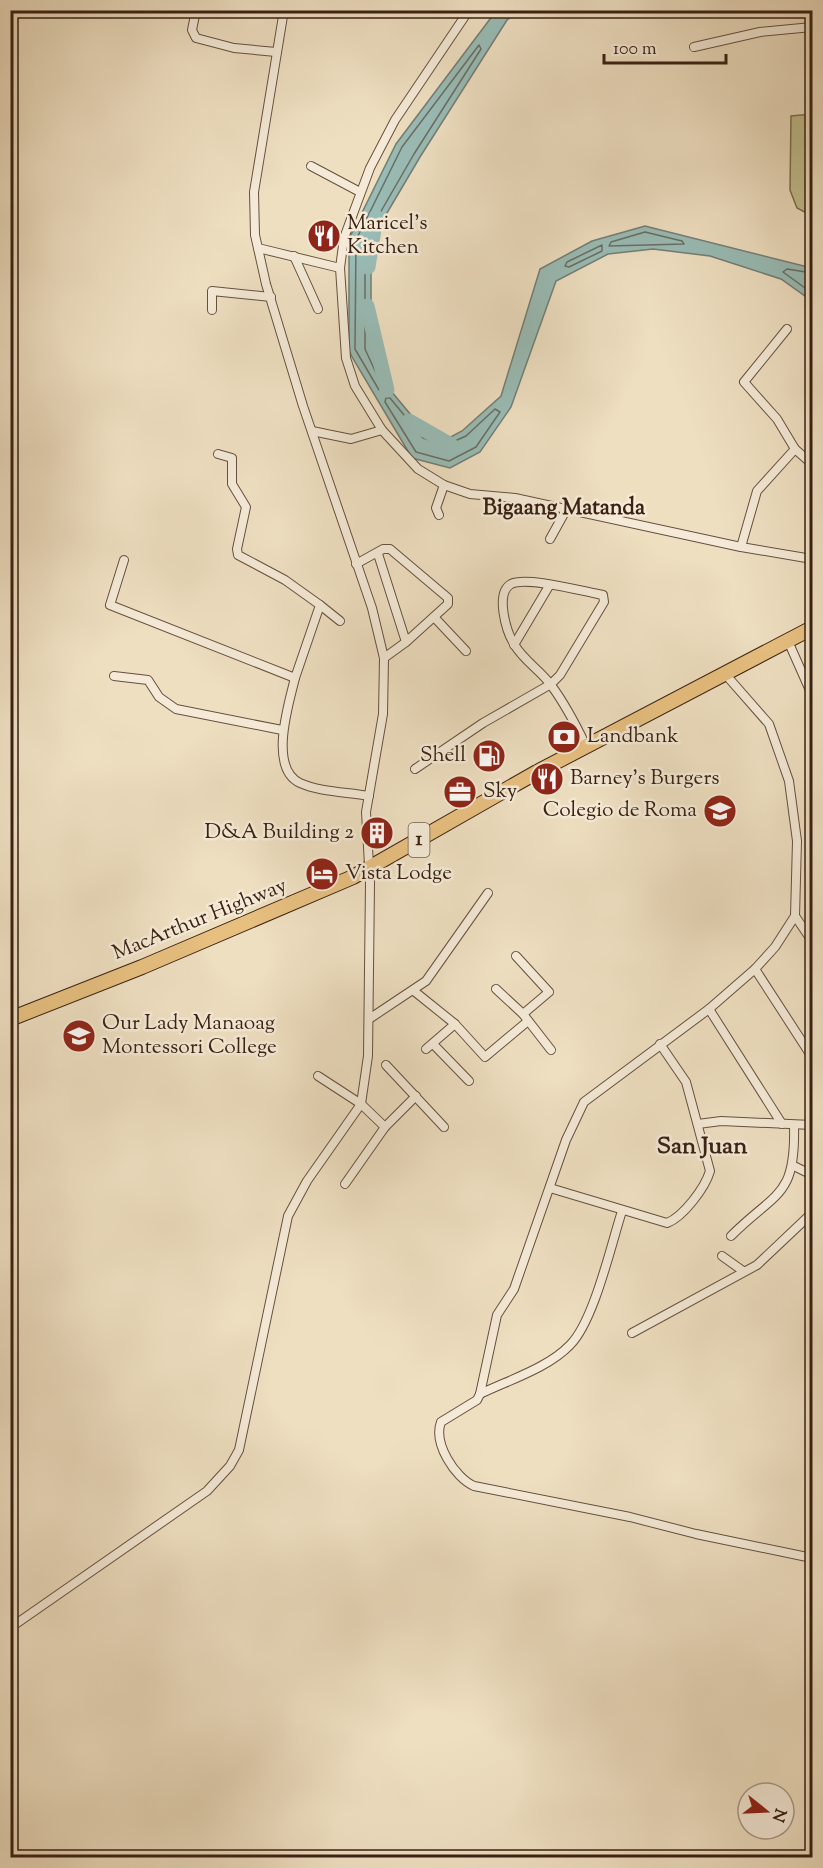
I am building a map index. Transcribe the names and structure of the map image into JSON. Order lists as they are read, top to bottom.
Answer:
{
  "streets": {
    "highway": ["1", "MacArthur Highway"]
  },
  "districts": ["Bigaang Matanda", "San Juan"],
  "places": {
    "restaurant": ["Maricel's Kitchen", "Barney’s Burgers"],
    "bank": ["Landbank"],
    "fuel station": ["Shell"],
    "office": ["Sky"],
    "school or university": ["Colegio de Roma", "Our Lady Manaoag Montessori College"],
    "building": ["D&A Building 2"],
    "hotel": ["Vista Lodge"]
  },
  "scale_bar": "100 m",
  "north": "right"
}
